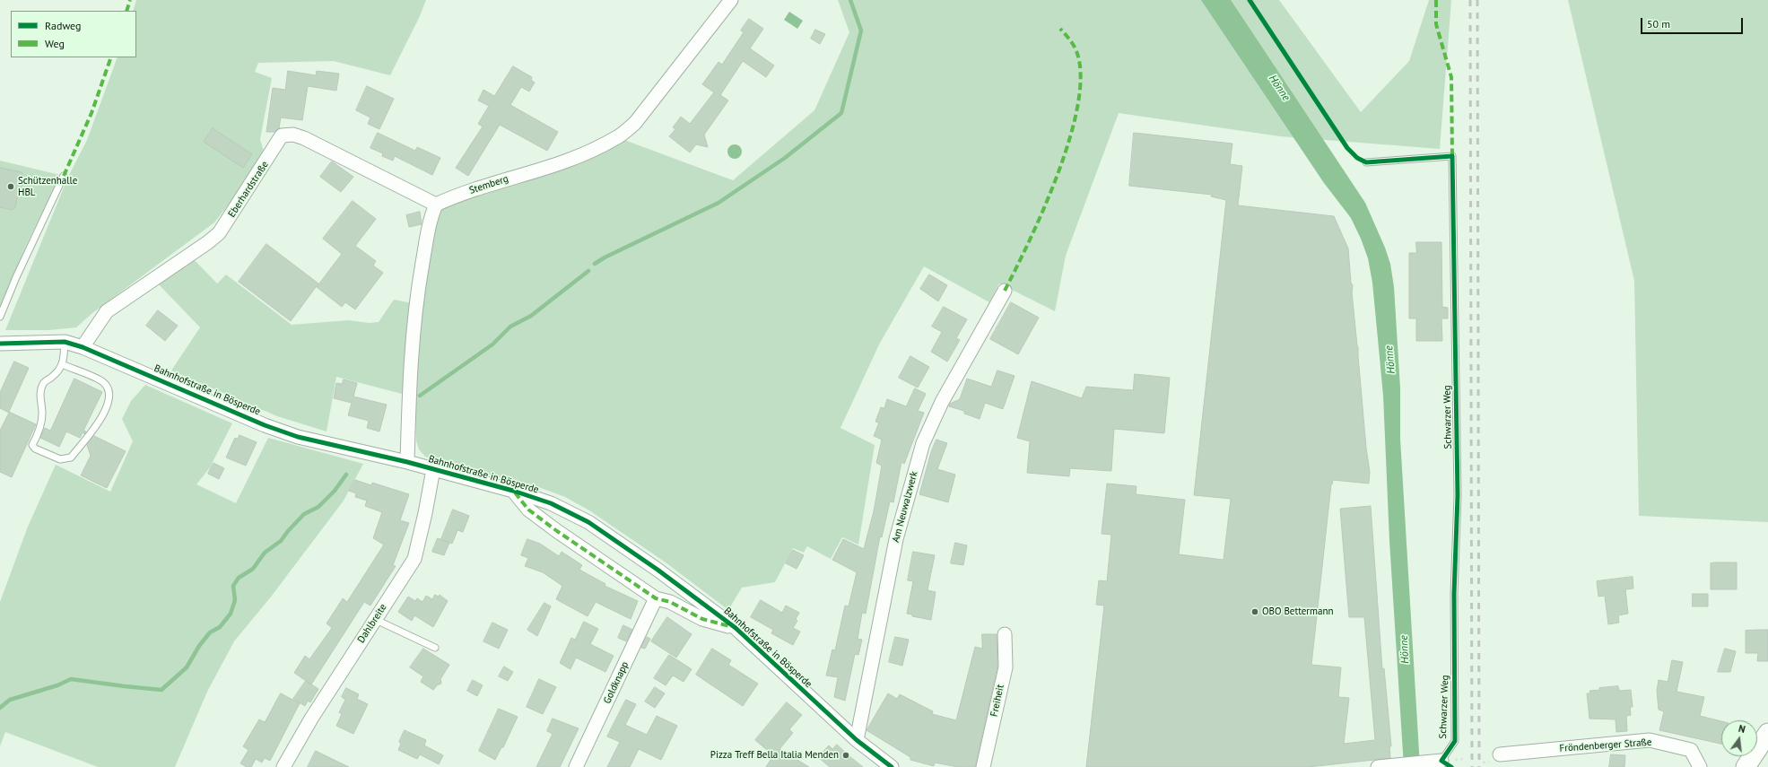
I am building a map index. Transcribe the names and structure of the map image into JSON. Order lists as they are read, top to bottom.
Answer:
{
  "streets": {
    "street": [
      "Stemberg",
      "Eberhardstraße",
      "Bahnhofstraße in Bösperde",
      "Am Neuwalzwerk",
      "Dahlbreite",
      "Goldknapp",
      "Freiheit",
      "Fröndenberger Straße"
    ],
    "lane": ["Schwarzer Weg"]
  },
  "crossings": [
    ["Stemberg", "Eberhardstraße"],
    ["Eberhardstraße", "Bahnhofstraße in Bösperde"],
    ["Bahnhofstraße in Bösperde", "Am Neuwalzwerk"],
    ["Bahnhofstraße in Bösperde", "Dahlbreite"],
    ["Bahnhofstraße in Bösperde", "Goldknapp"]
  ],
  "water": ["Hönne"],
  "places": ["Schützenhalle HBL", "OBO Bettermann", "Pizza Treff Bella Italia Menden"],
  "legend": ["Radweg", "Weg"],
  "scale_bar": "50 m",
  "north": "top"
}
